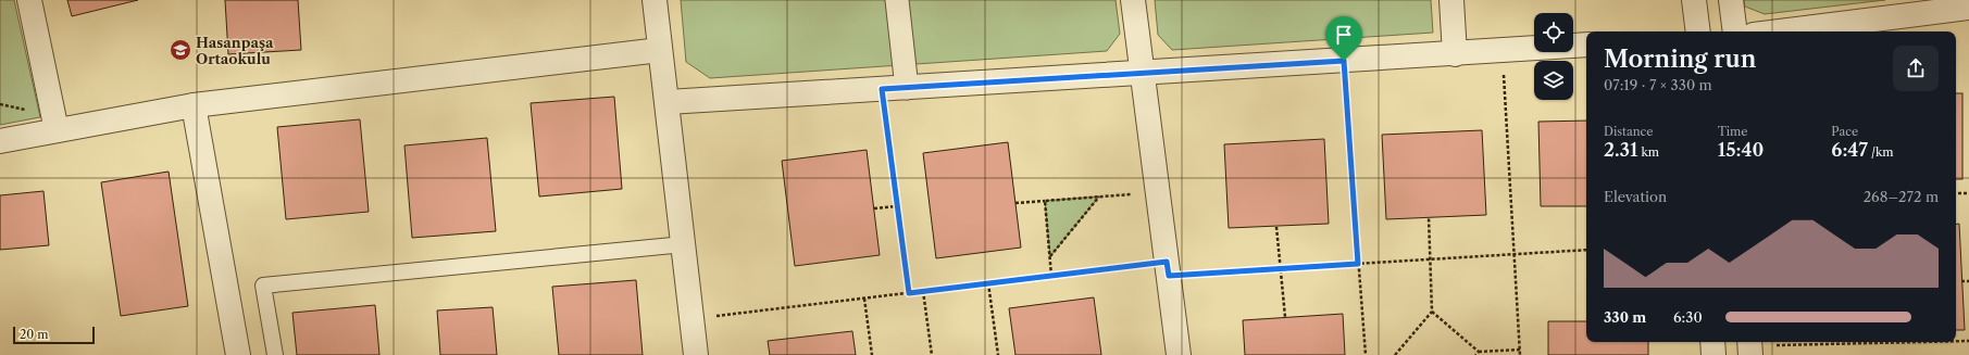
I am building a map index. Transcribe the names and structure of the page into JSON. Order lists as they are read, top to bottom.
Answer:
{
  "places": {
    "school or university": ["Hasanpaşa Ortaokulu"]
  },
  "scale_bar": "20 m",
  "page": {
    "heading": ["Morning run", "07:19 · 7 × 330 m"],
    "stats": [
      ["Distance", "2.31 km"],
      ["Time", "15:40"],
      ["Pace", "6:47 /km"]
    ],
    "chart": ["Elevation", "268–272 m"],
    "list": [
      {
        "name": "330 m",
        "note": "6:30"
      }
    ],
    "scale": "20 m"
  }
}
